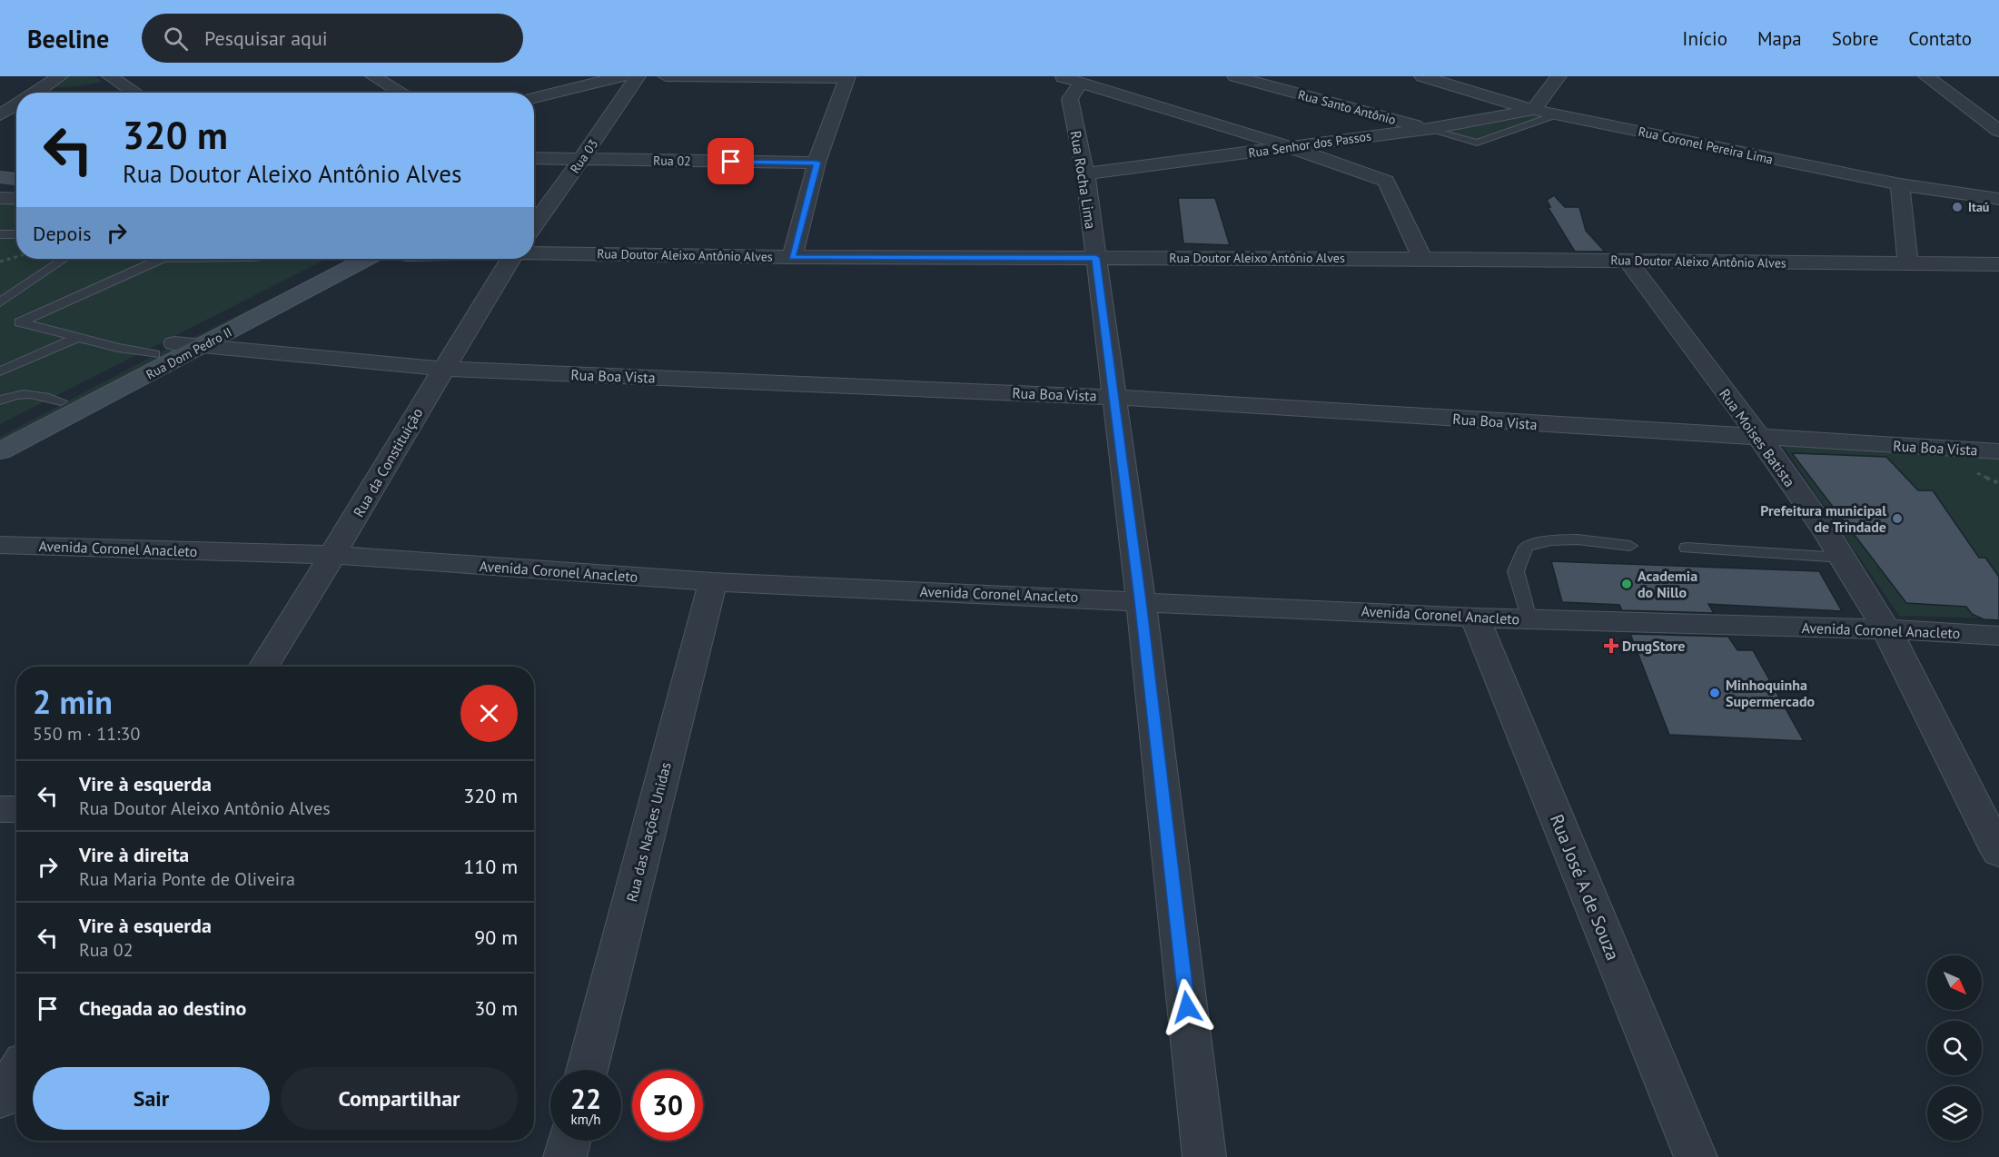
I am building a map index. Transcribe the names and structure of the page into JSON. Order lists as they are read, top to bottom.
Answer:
{
  "streets": {
    "street": [
      "Rua Santo Antônio",
      "Rua Senhor dos Passos",
      "Rua Coronel Pereira Lima",
      "Rua 03",
      "Rua 02",
      "Rua Rocha Lima",
      "Rua Doutor Aleixo Antônio Alves",
      "Rua Dom Pedro II",
      "Rua Boa Vista",
      "Rua Moises Batista",
      "Rua da Constituição",
      "Avenida Coronel Anacleto",
      "Rua das Nações Unidas",
      "Rua José A de Souza"
    ]
  },
  "crossings": [
    ["Rua Santo Antônio", "Rua Senhor dos Passos"],
    ["Rua Senhor dos Passos", "Rua Coronel Pereira Lima"],
    ["Rua Senhor dos Passos", "Rua Rocha Lima"],
    ["Rua 03", "Rua 02"],
    ["Rua Rocha Lima", "Rua Doutor Aleixo Antônio Alves"],
    ["Rua Rocha Lima", "Rua Boa Vista"],
    ["Rua Rocha Lima", "Avenida Coronel Anacleto"],
    ["Rua Doutor Aleixo Antônio Alves", "Rua Moises Batista"],
    ["Rua Dom Pedro II", "Rua Boa Vista"],
    ["Rua Boa Vista", "Rua Moises Batista"],
    ["Rua Boa Vista", "Rua da Constituição"],
    ["Rua Moises Batista", "Avenida Coronel Anacleto"],
    ["Rua da Constituição", "Avenida Coronel Anacleto"],
    ["Avenida Coronel Anacleto", "Rua das Nações Unidas"],
    ["Avenida Coronel Anacleto", "Rua José A de Souza"]
  ],
  "places": {
    "other": [
      "Itaú",
      "Prefeitura municipal de Trindade",
      "Academia do Nillo",
      "Minhoquinha Supermercado"
    ],
    "health": ["DrugStore"]
  },
  "north": "bottom right",
  "page": {
    "header": "Beeline",
    "search": "Pesquisar aqui",
    "nav": [
      "Início",
      "Mapa",
      "Sobre",
      "Contato"
    ],
    "turn": ["320 m", "Rua Doutor Aleixo Antônio Alves"],
    "then": "Depois",
    "heading": ["2 min", "550 m · 11:30"],
    "list": [
      {
        "name": "Vire à esquerda",
        "note": "Rua Doutor Aleixo Antônio Alves",
        "value": "320 m"
      },
      {
        "name": "Vire à direita",
        "note": "Rua Maria Ponte de Oliveira",
        "value": "110 m"
      },
      {
        "name": "Vire à esquerda",
        "note": "Rua 02",
        "value": "90 m"
      },
      {
        "name": "Chegada ao destino",
        "value": "30 m"
      }
    ],
    "buttons": ["Sair", "Compartilhar"],
    "speed": "22 km/h",
    "limit": "30"
  }
}
